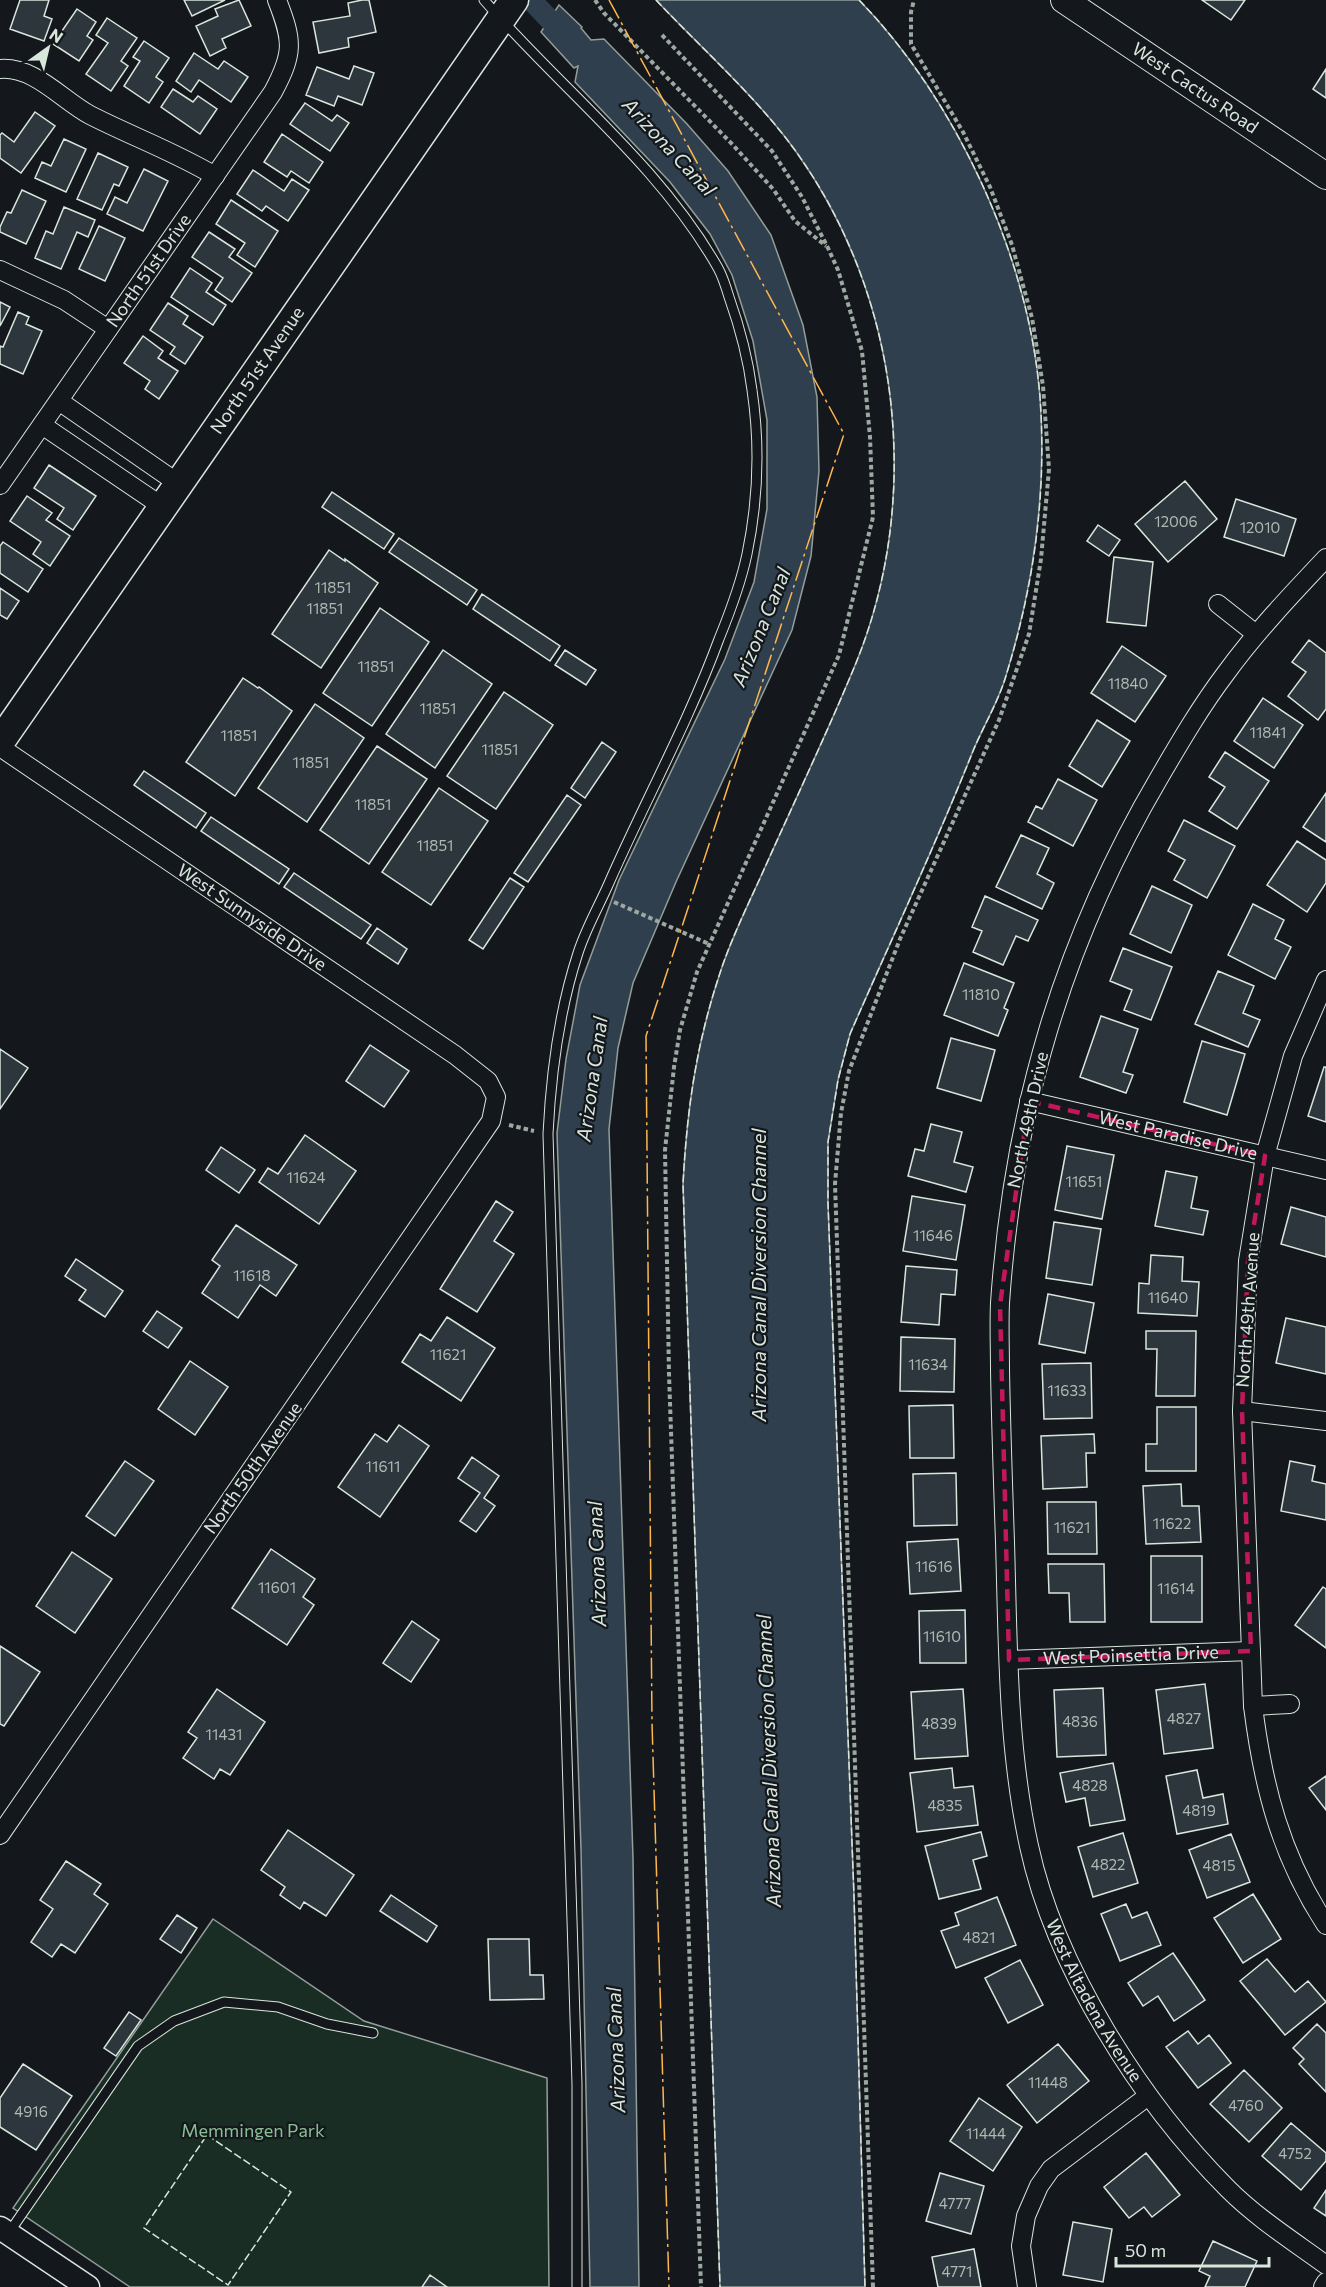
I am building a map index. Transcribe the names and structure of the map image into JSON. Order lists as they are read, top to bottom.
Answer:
{
  "streets": {
    "main road": ["West Cactus Road", "North 51st Avenue"],
    "street": [
      "North 51st Drive",
      "West Sunnyside Drive",
      "North 49th Drive",
      "West Paradise Drive",
      "North 49th Avenue",
      "North 50th Avenue",
      "West Poinsettia Drive",
      "West Altadena Avenue"
    ]
  },
  "crossings": [
    ["West Sunnyside Drive", "North 50th Avenue"],
    ["North 49th Drive", "West Paradise Drive"],
    ["North 49th Drive", "West Poinsettia Drive"],
    ["North 49th Drive", "West Altadena Avenue"],
    ["West Paradise Drive", "North 49th Avenue"],
    ["North 49th Avenue", "West Poinsettia Drive"],
    ["West Poinsettia Drive", "West Altadena Avenue"]
  ],
  "water": ["Arizona Canal", "Arizona Canal Diversion Channel"],
  "parks": ["Memmingen Park"],
  "house_numbers": [
    "12006",
    "12010",
    "11851",
    "11851",
    "11851",
    "11840",
    "11851",
    "11841",
    "11851",
    "11851",
    "11851",
    "11851",
    "11851",
    "11810",
    "11624",
    "11651",
    "11646",
    "11618",
    "11640",
    "11621",
    "11634",
    "11633",
    "11611",
    "11622",
    "11621",
    "11616",
    "11601",
    "11614",
    "11610",
    "4827",
    "4836",
    "4839",
    "11431",
    "4828",
    "4835",
    "4819",
    "4822",
    "4815",
    "4821",
    "11448",
    "4760",
    "4916",
    "11444",
    "4752",
    "4777",
    "4771"
  ],
  "scale_bar": "50 m",
  "north": "top right"
}
